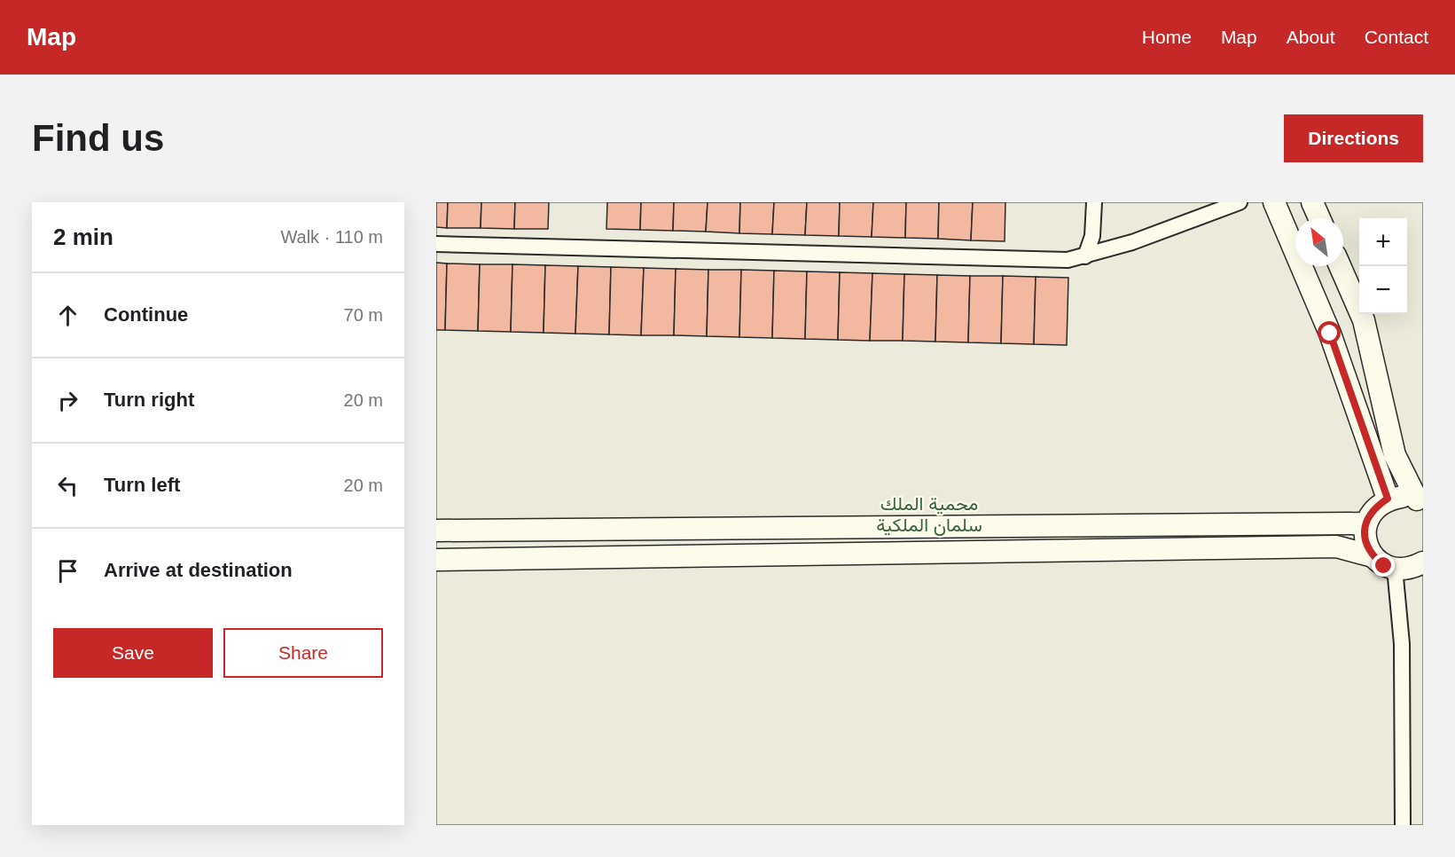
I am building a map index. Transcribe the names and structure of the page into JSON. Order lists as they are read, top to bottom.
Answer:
{
  "parks": ["محمية الملك سلمان الملكية"],
  "north": "top left",
  "page": {
    "header": "Map",
    "nav": [
      "Home",
      "Map",
      "About",
      "Contact"
    ],
    "buttons": [
      "Directions",
      ["Save", "Share"]
    ],
    "title": "Find us",
    "heading": ["2 min", "Walk · 110 m"],
    "map_buttons": ["+", "−"],
    "list": [
      ["Continue", "70 m"],
      ["Turn right", "20 m"],
      ["Turn left", "20 m"],
      "Arrive at destination"
    ]
  }
}
